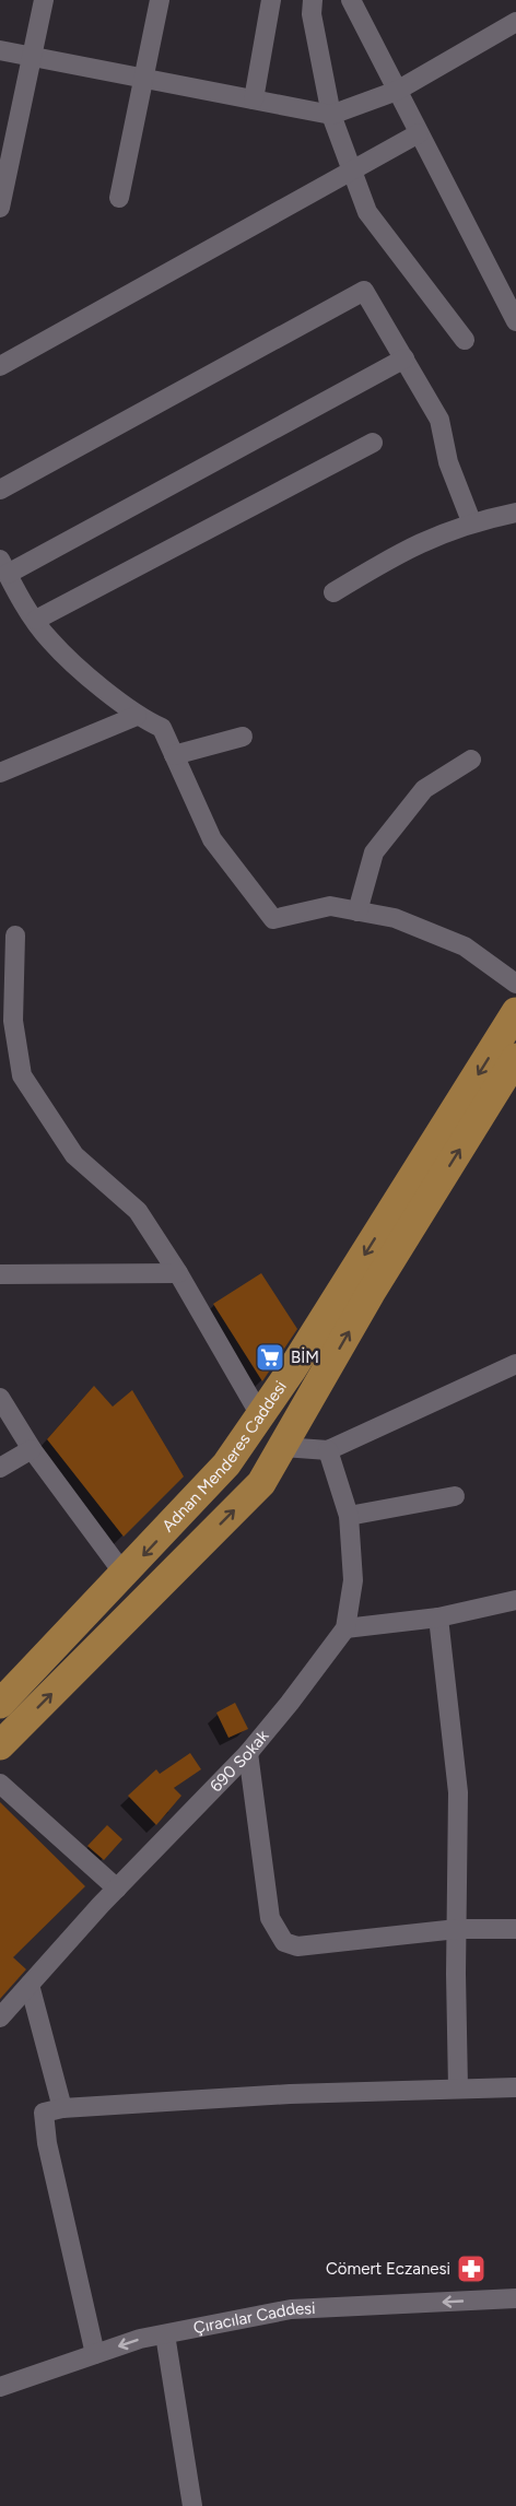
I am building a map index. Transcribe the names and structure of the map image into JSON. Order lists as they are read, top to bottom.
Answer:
{
  "streets": {
    "main road": ["Adnan Menderes Caddesi"],
    "street": ["690 Sokak", "Çıracılar Caddesi"]
  },
  "one_way": ["Çıracılar Caddesi"],
  "places": {
    "supermarket": ["BİM"],
    "pharmacy": ["Cömert Eczanesi"]
  }
}
